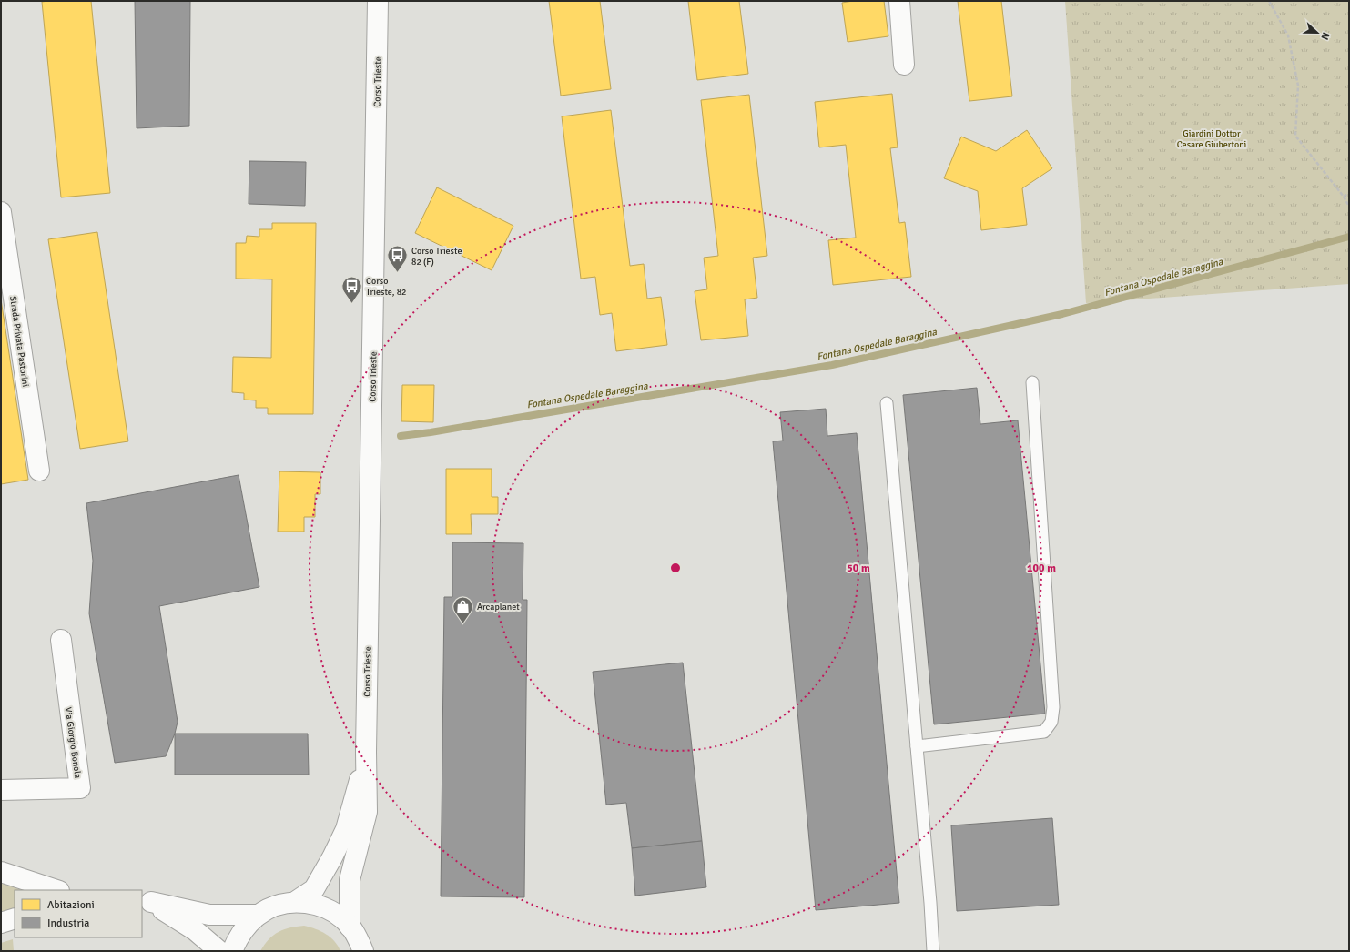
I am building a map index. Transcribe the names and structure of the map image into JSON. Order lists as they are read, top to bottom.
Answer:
{
  "streets": {
    "main road": ["Corso Trieste", "Strada Privata Pastorini", "Via Giorgio Bonola"]
  },
  "water": ["Fontana Ospedale Baraggina"],
  "parks": ["Giardini Dottor Cesare Giubertoni"],
  "places": {
    "bus stop": ["Corso Trieste 82 (F)", "Corso Trieste, 82"],
    "shop": ["Arcaplanet"]
  },
  "legend": ["Abitazioni", "Industria"],
  "north": "right",
  "rings": ["50 m", "100 m"]
}
